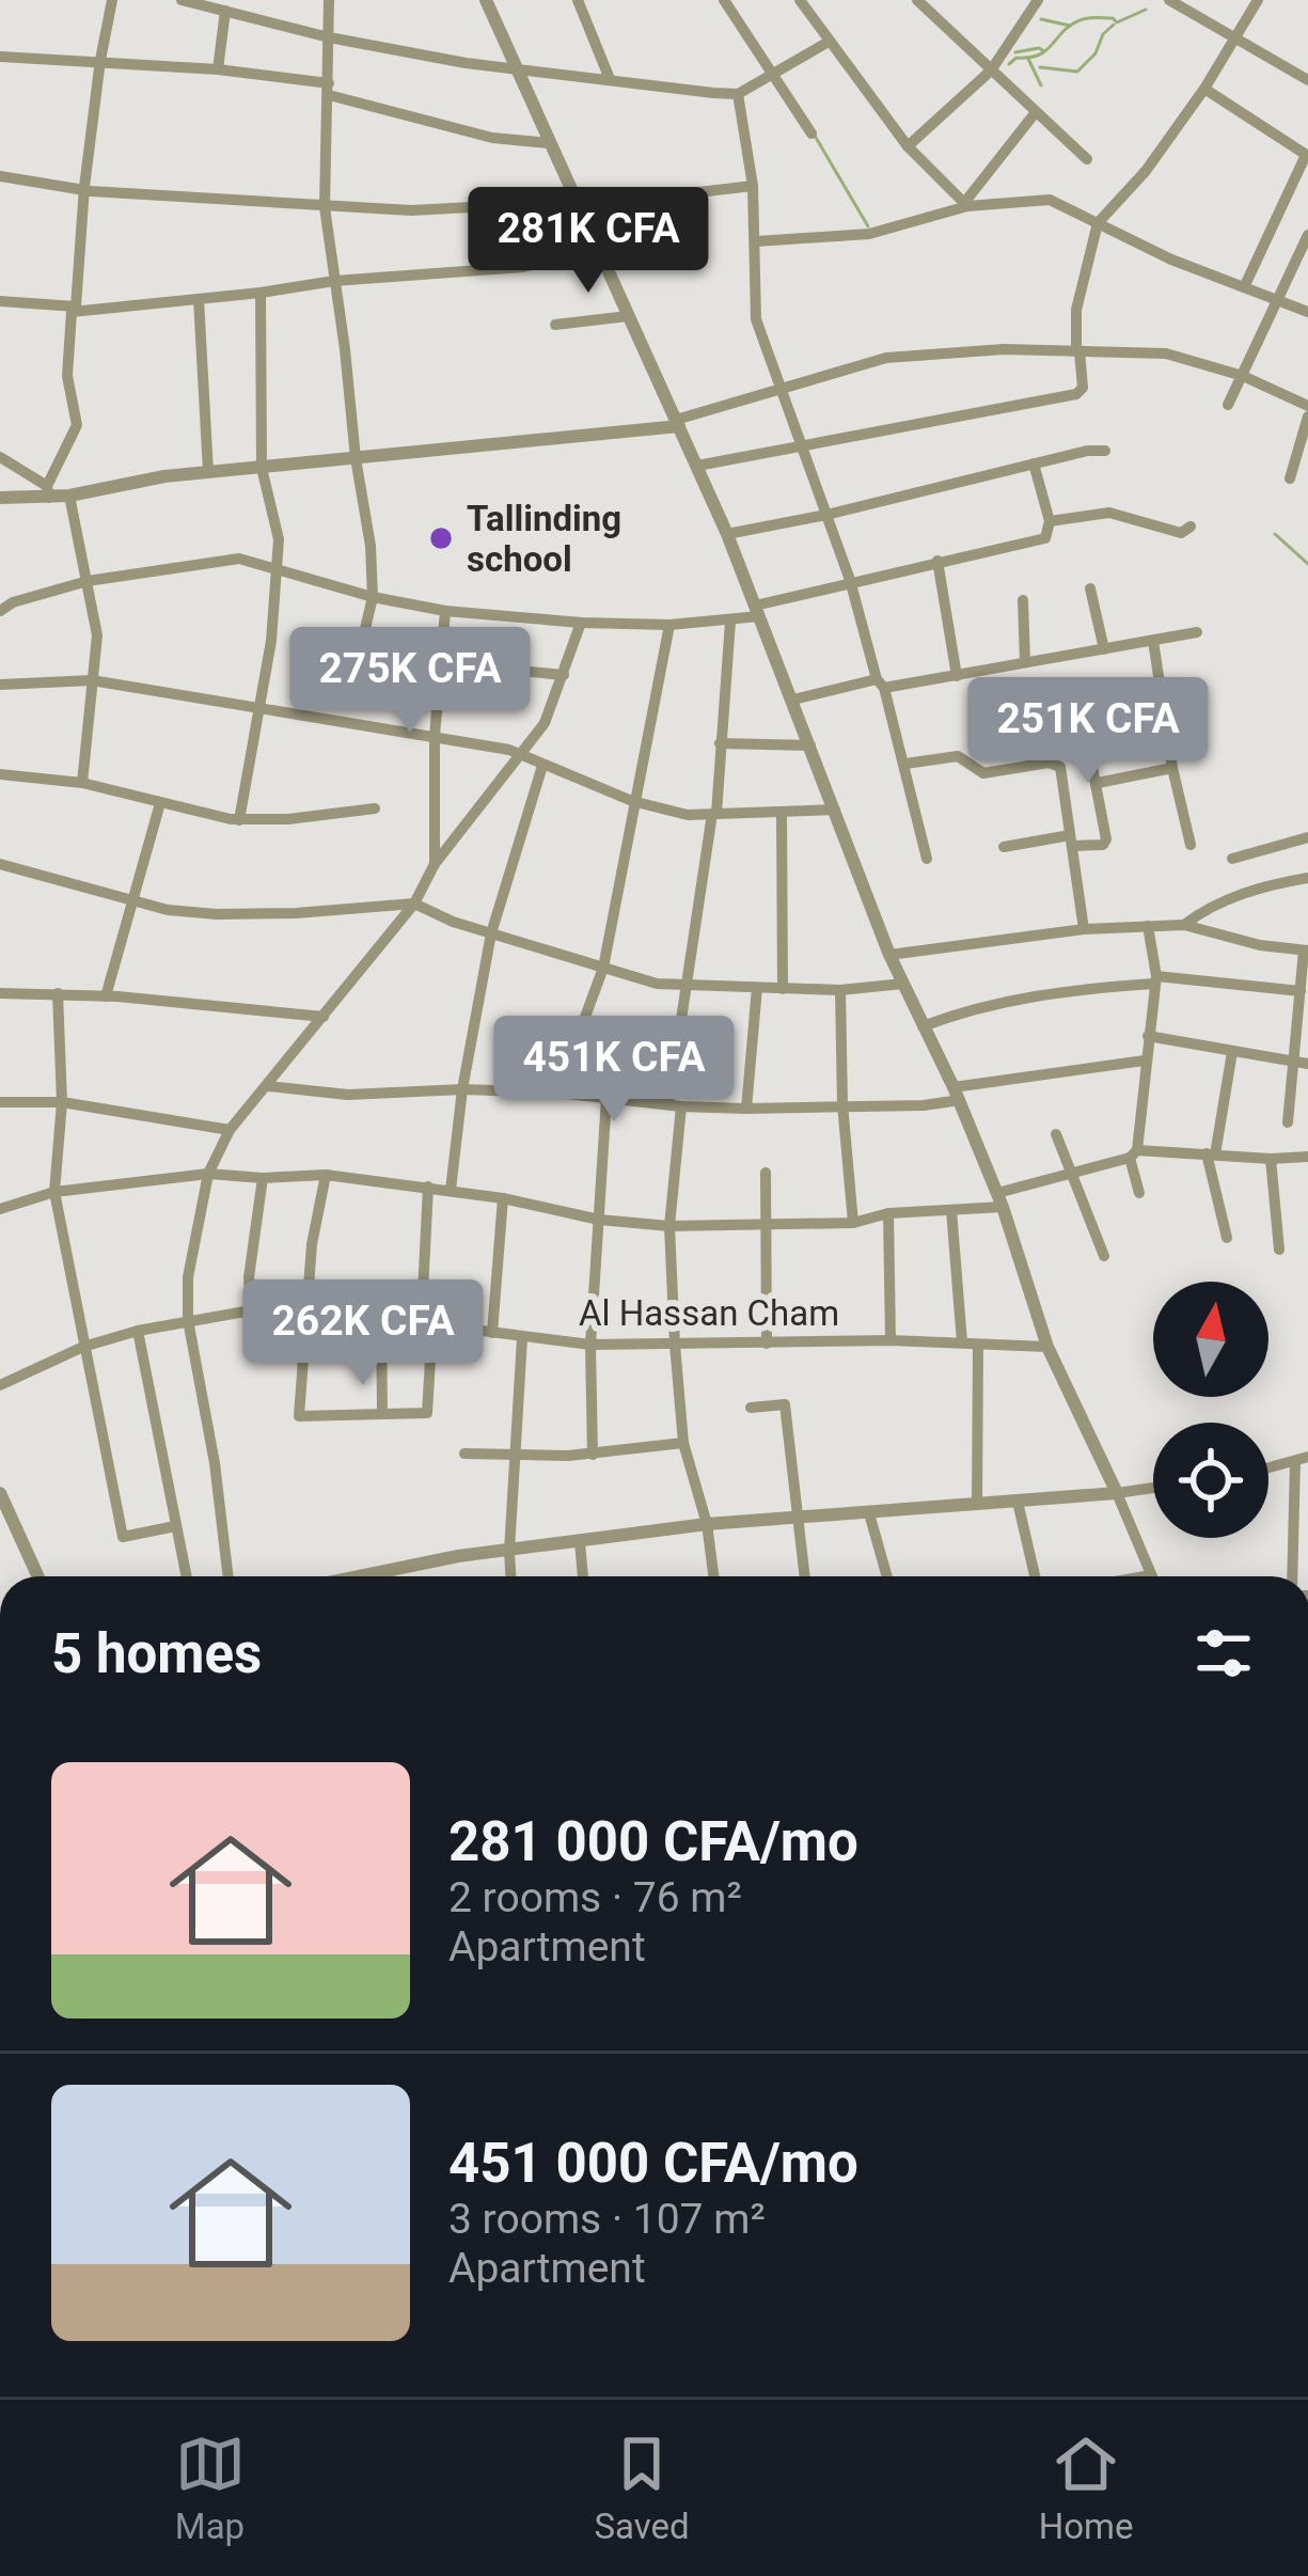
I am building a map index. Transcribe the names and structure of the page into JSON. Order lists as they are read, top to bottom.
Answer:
{
  "streets": {
    "street": ["Al Hassan Cham"]
  },
  "places": ["Tallinding school"],
  "north": "top",
  "page": {
    "price": [
      "281K CFA",
      "275K CFA",
      "251K CFA",
      "451K CFA",
      "262K CFA"
    ],
    "heading": "5 homes",
    "list": [
      {
        "name": "281 000 CFA/mo",
        "note": "2 rooms · 76 m² · Apartment"
      },
      {
        "name": "451 000 CFA/mo",
        "note": "3 rooms · 107 m² · Apartment"
      }
    ],
    "tabs": ["Map", "Saved", "Home"]
  }
}
